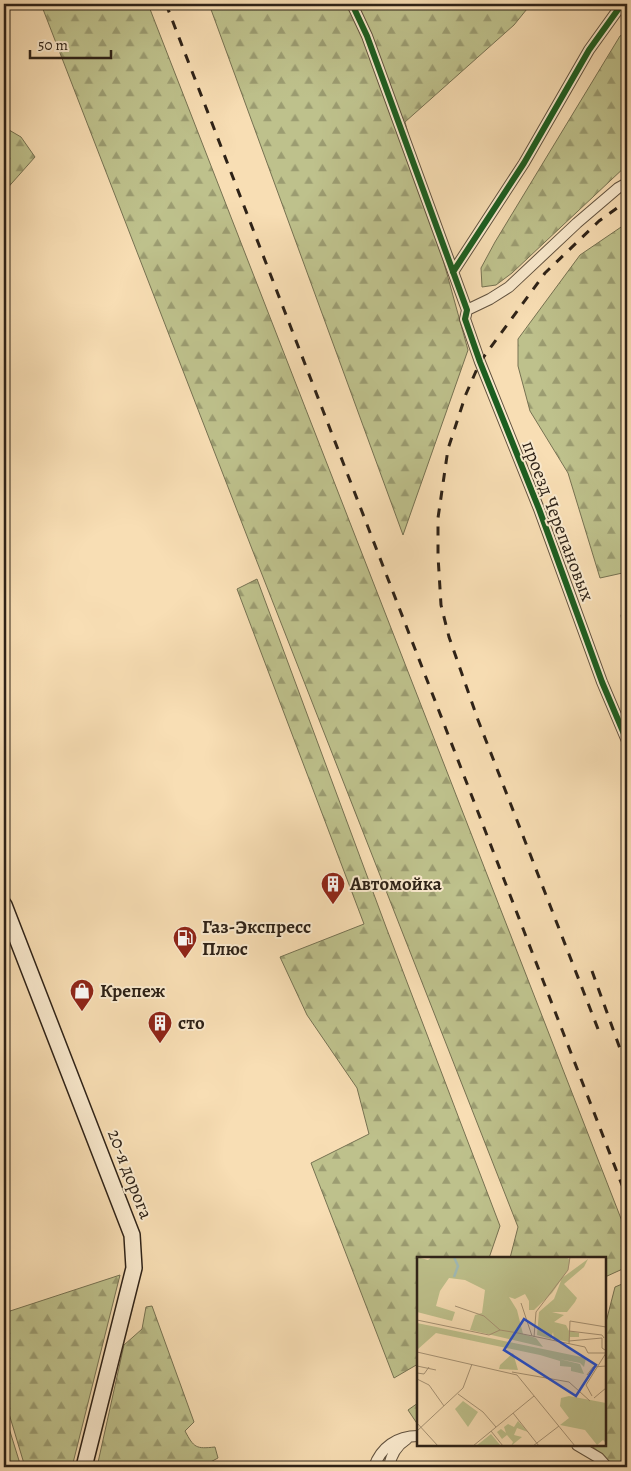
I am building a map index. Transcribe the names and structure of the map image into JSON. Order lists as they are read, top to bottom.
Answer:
{
  "streets": {
    "main road": ["20-я дорога"],
    "street": ["проезд Черепановых"]
  },
  "places": {
    "building": ["Автомойка", "сто"],
    "fuel station": ["Газ-Экспресс Плюс"],
    "shop": ["Крепеж"]
  },
  "scale_bar": "50 m"
}
